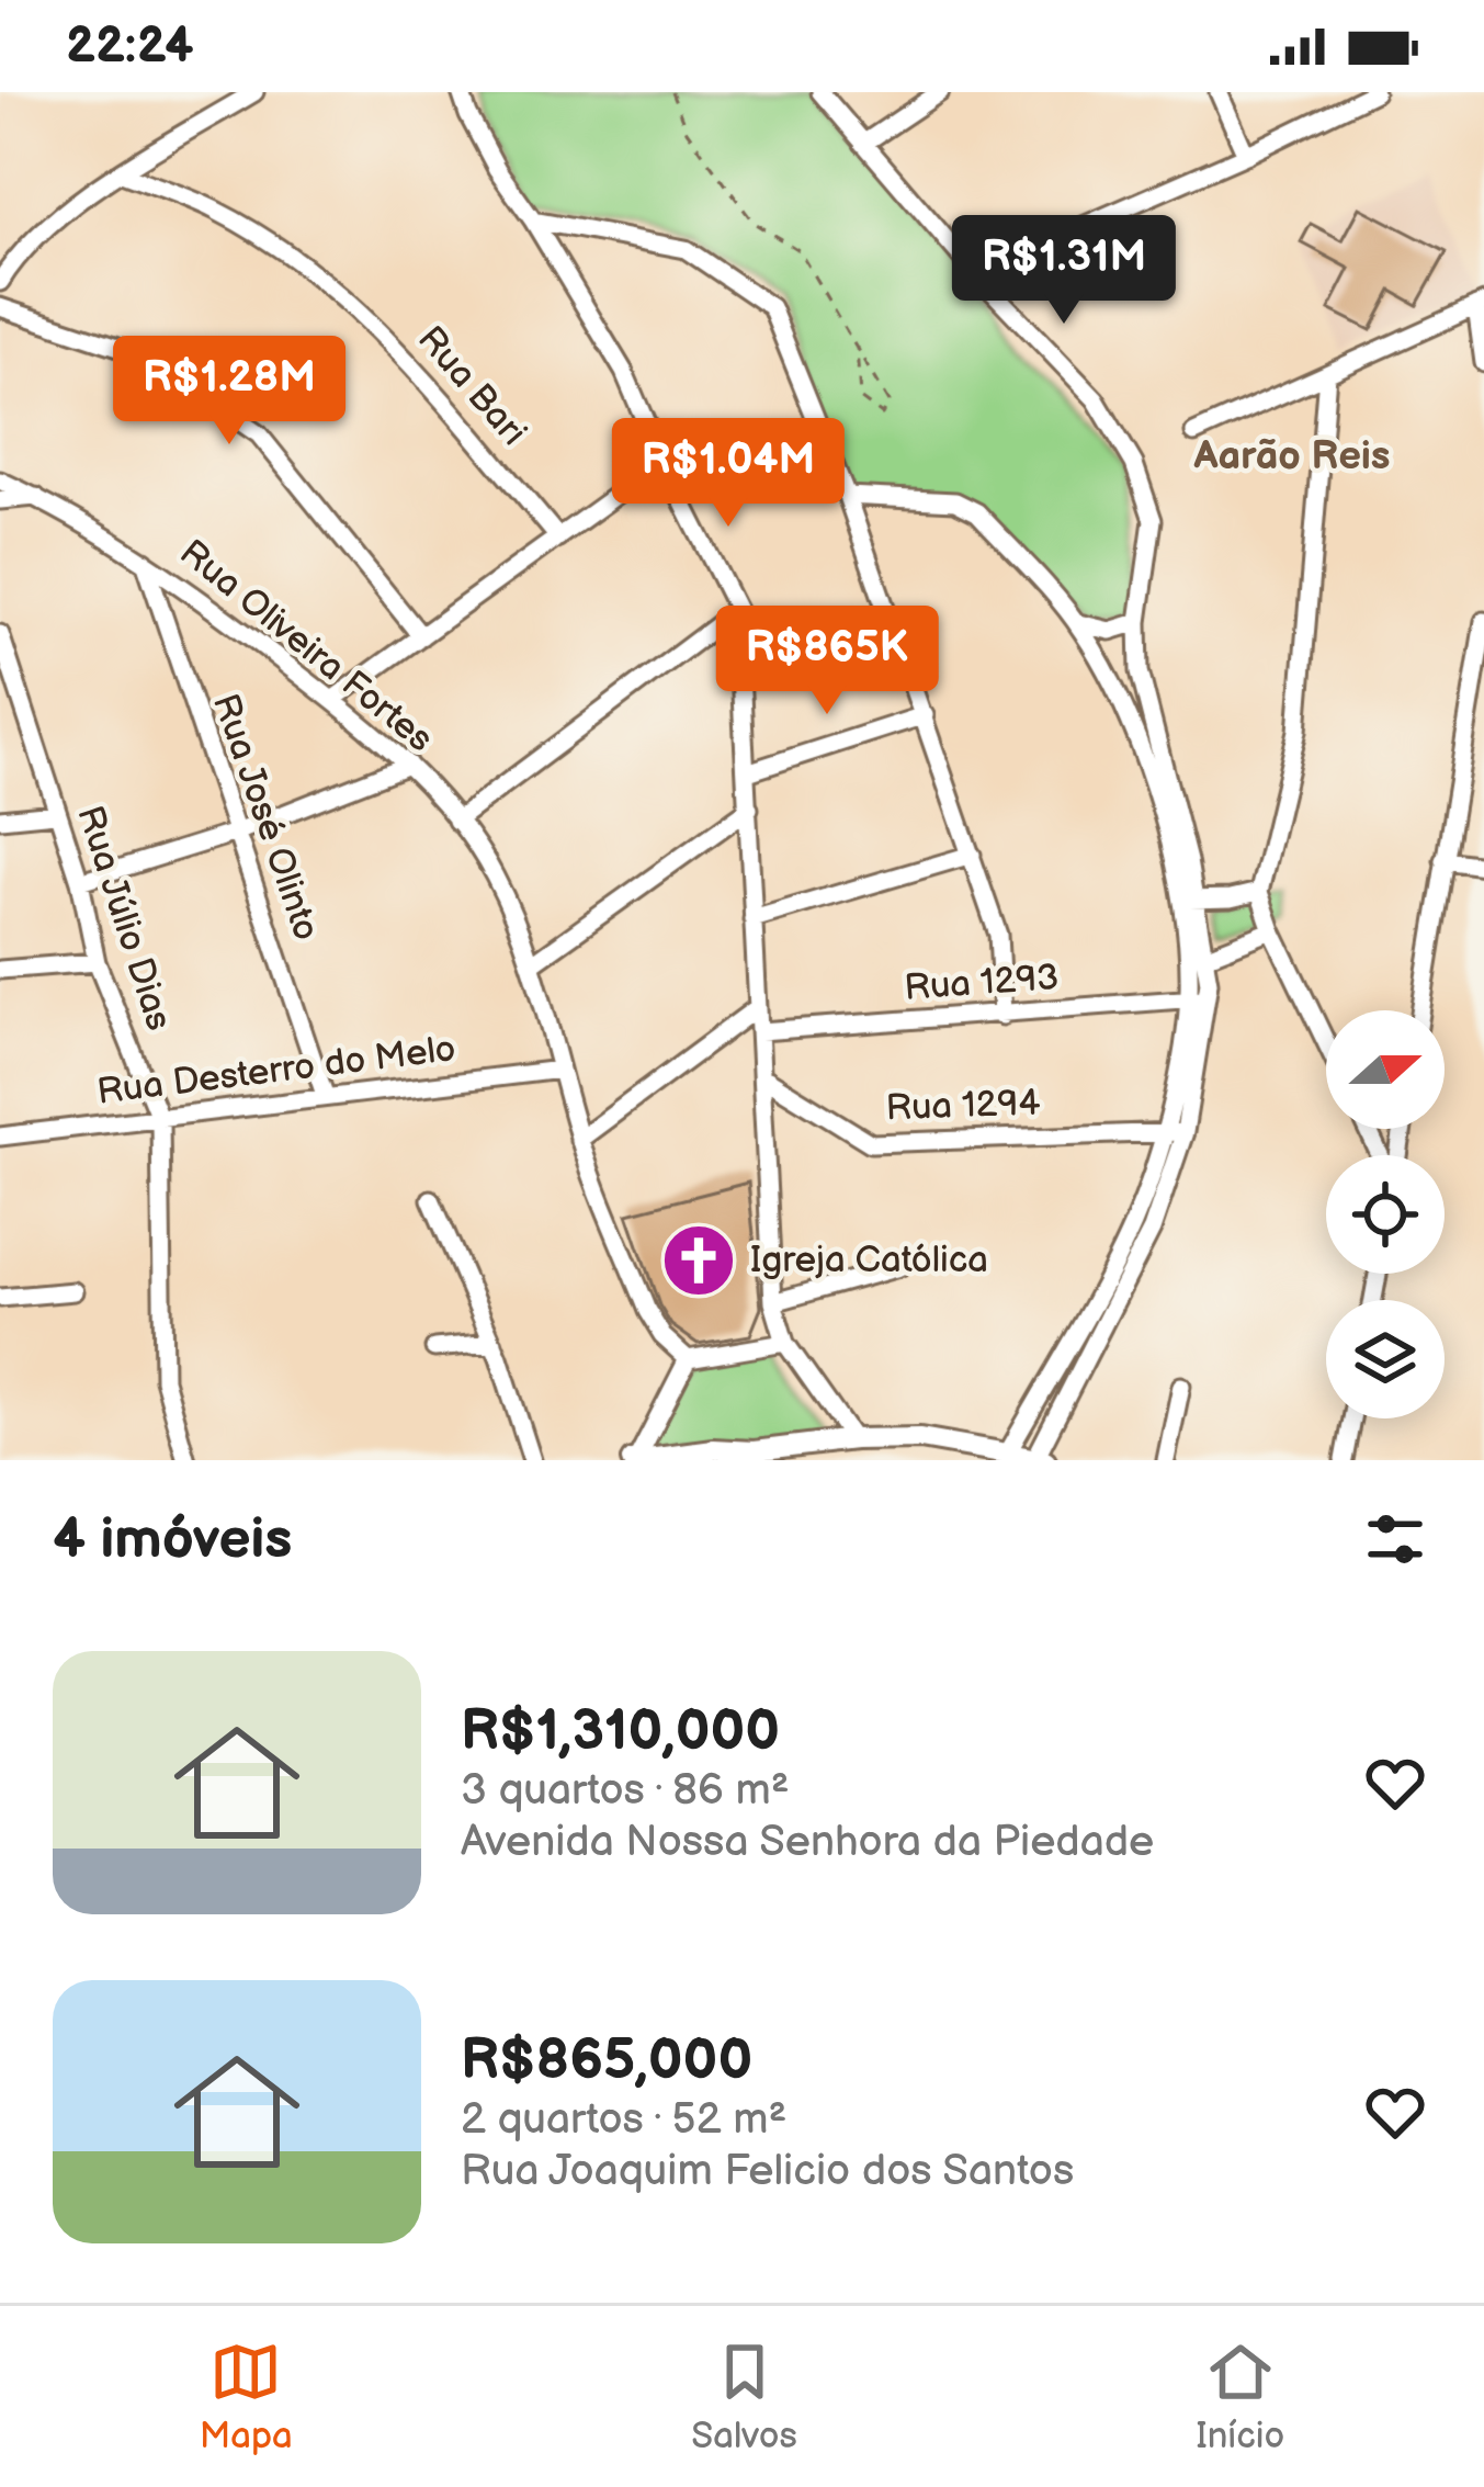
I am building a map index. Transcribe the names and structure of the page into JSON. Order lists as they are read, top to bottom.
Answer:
{
  "streets": {
    "street": [
      "Rua Bari",
      "Rua Oliveira Fortes",
      "Rua José Olinto",
      "Rua Júlio Dias",
      "Rua 1293",
      "Rua Desterro do Melo",
      "Rua 1294"
    ]
  },
  "crossings": [
    ["Rua Oliveira Fortes", "Rua José Olinto"],
    ["Rua Oliveira Fortes", "Rua Desterro do Melo"],
    ["Rua José Olinto", "Rua Desterro do Melo"],
    ["Rua Júlio Dias", "Rua Desterro do Melo"]
  ],
  "districts": ["Aarão Reis"],
  "places": {
    "church": ["Igreja Católica"]
  },
  "north": "right",
  "page": {
    "status": "22:24",
    "price": [
      "R$1.31M",
      "R$1.28M",
      "R$1.04M",
      "R$865K"
    ],
    "heading": "4 imóveis",
    "list": [
      {
        "name": "R$1,310,000",
        "note": "3 quartos · 86 m² · Avenida Nossa Senhora da Piedade"
      },
      {
        "name": "R$865,000",
        "note": "2 quartos · 52 m² · Rua Joaquim Felicio dos Santos"
      }
    ],
    "tabs": ["Mapa", "Salvos", "Início"]
  }
}
